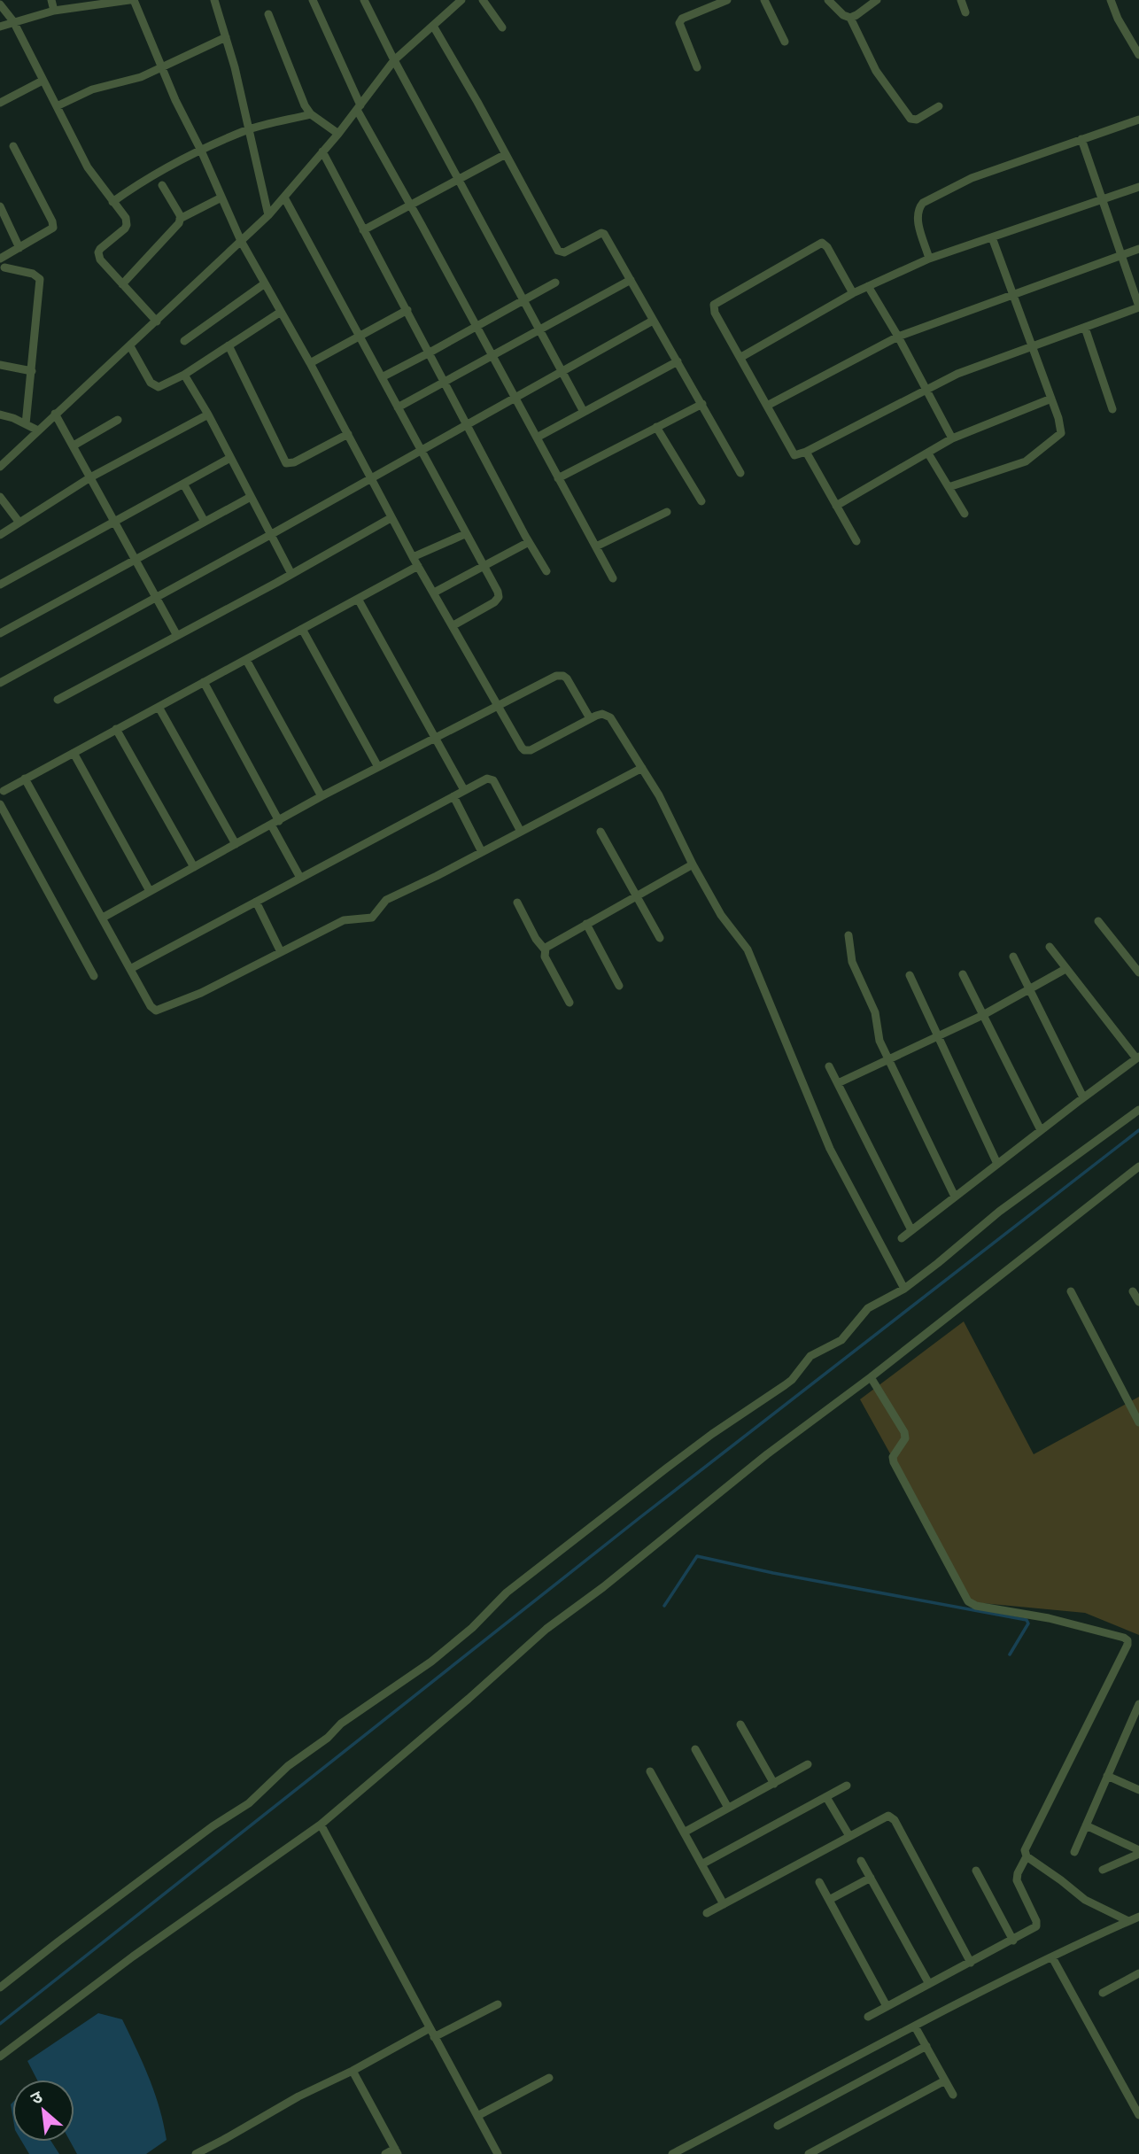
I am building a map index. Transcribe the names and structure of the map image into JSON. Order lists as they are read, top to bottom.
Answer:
{
  "north": "top left"
}
